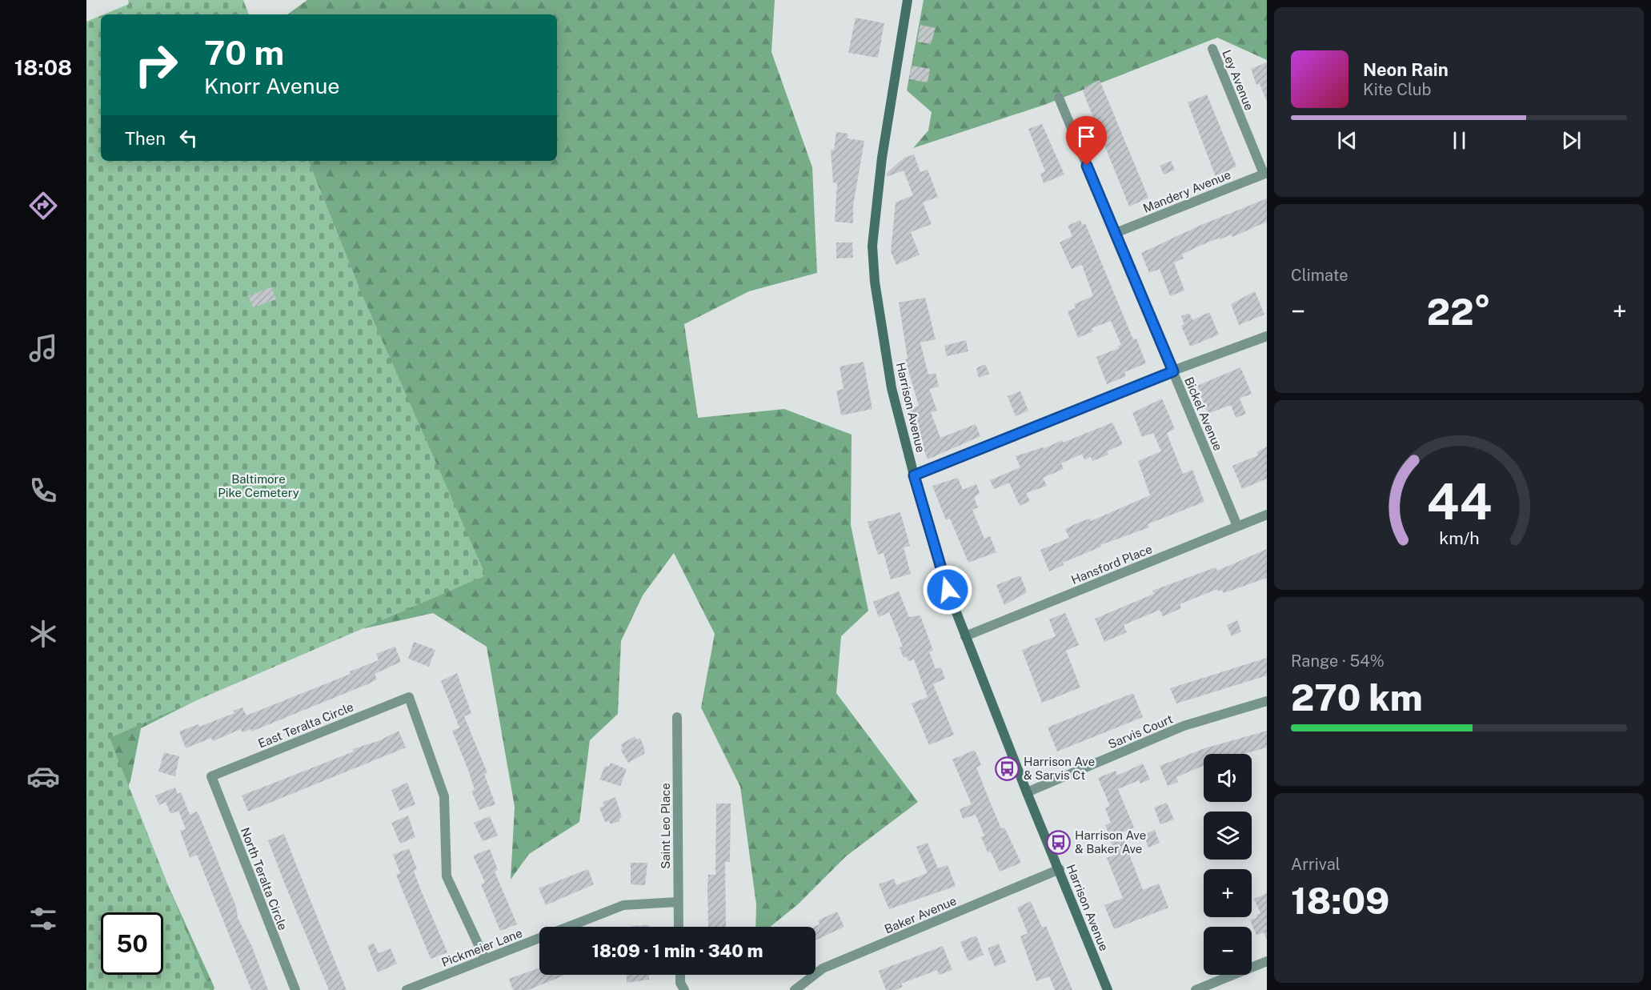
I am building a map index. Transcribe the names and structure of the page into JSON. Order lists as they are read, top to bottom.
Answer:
{
  "streets": {
    "main road": ["Harrison Avenue"],
    "street": [
      "Ley Avenue",
      "Mandery Avenue",
      "Bickel Avenue",
      "Hansford Place",
      "East Teralta Circle",
      "Sarvis Court",
      "Saint Leo Place",
      "North Teralta Circle",
      "Baker Avenue",
      "Pickmeier Lane"
    ]
  },
  "crossings": [
    ["Ley Avenue", "Mandery Avenue"],
    ["Mandery Avenue", "Bickel Avenue"],
    ["Harrison Avenue", "Hansford Place"],
    ["Harrison Avenue", "Sarvis Court"],
    ["Harrison Avenue", "Baker Avenue"],
    ["Bickel Avenue", "Hansford Place"],
    ["East Teralta Circle", "North Teralta Circle"],
    ["East Teralta Circle", "Pickmeier Lane"],
    ["Saint Leo Place", "Pickmeier Lane"]
  ],
  "parks": ["Baltimore Pike Cemetery"],
  "places": {
    "bus stop": ["Harrison Ave & Sarvis Ct", "Harrison Ave & Baker Ave"]
  },
  "page": {
    "tabs": "18:08",
    "turn": ["70 m", "Knorr Avenue"],
    "song": ["Neon Rain", "Kite Club"],
    "then": "Then",
    "tile": [
      "Climate",
      ["Range · 54%", "270 km"],
      ["Arrival", "18:09"]
    ],
    "heat": ["−", "22°", "+"],
    "map_buttons": ["+", "−"],
    "limit": "50",
    "trip": "18:09 · 1 min · 340 m",
    "gauge": ["44", "km/h"]
  }
}
